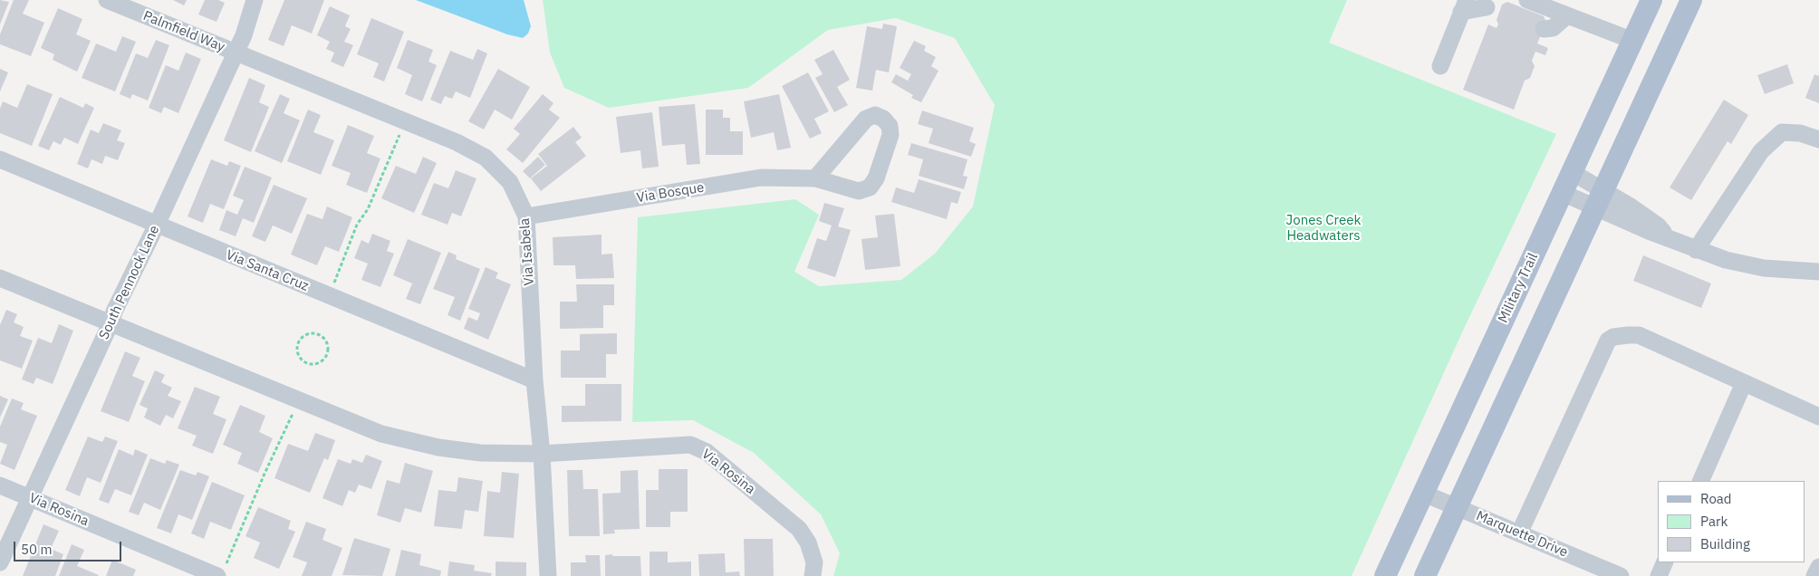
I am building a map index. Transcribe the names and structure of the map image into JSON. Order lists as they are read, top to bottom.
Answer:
{
  "streets": {
    "main road": ["Military Trail"],
    "street": [
      "Palmfield Way",
      "Via Bosque",
      "Via Isabela",
      "Via Santa Cruz",
      "South Pennock Lane",
      "Via Rosina",
      "Marquette Drive"
    ]
  },
  "crossings": [
    ["Palmfield Way", "Via Isabela"],
    ["Palmfield Way", "South Pennock Lane"],
    ["Via Bosque", "Via Isabela"],
    ["Via Isabela", "Via Santa Cruz"],
    ["Via Isabela", "South Pennock Lane"],
    ["Via Isabela", "Via Rosina"],
    ["Via Santa Cruz", "South Pennock Lane"],
    ["South Pennock Lane", "Via Rosina"],
    ["Military Trail", "Marquette Drive"]
  ],
  "parks": ["Jones Creek Headwaters"],
  "legend": ["Road", "Park", "Building"],
  "scale_bar": "50 m"
}
